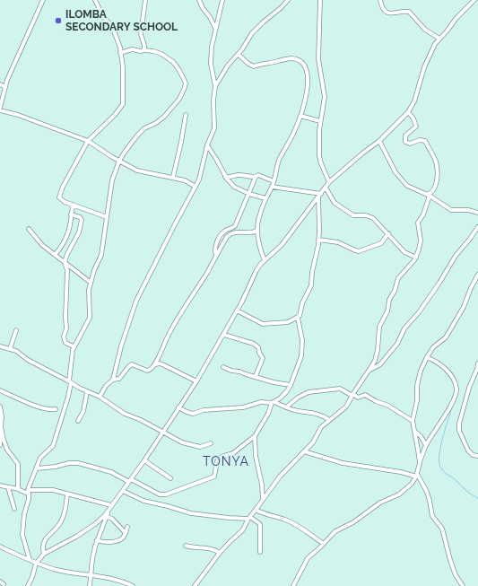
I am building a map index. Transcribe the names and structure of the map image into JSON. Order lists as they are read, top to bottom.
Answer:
{
  "districts": ["TONYA"],
  "places": ["ILOMBA SECONDARY SCHOOL"]
}
